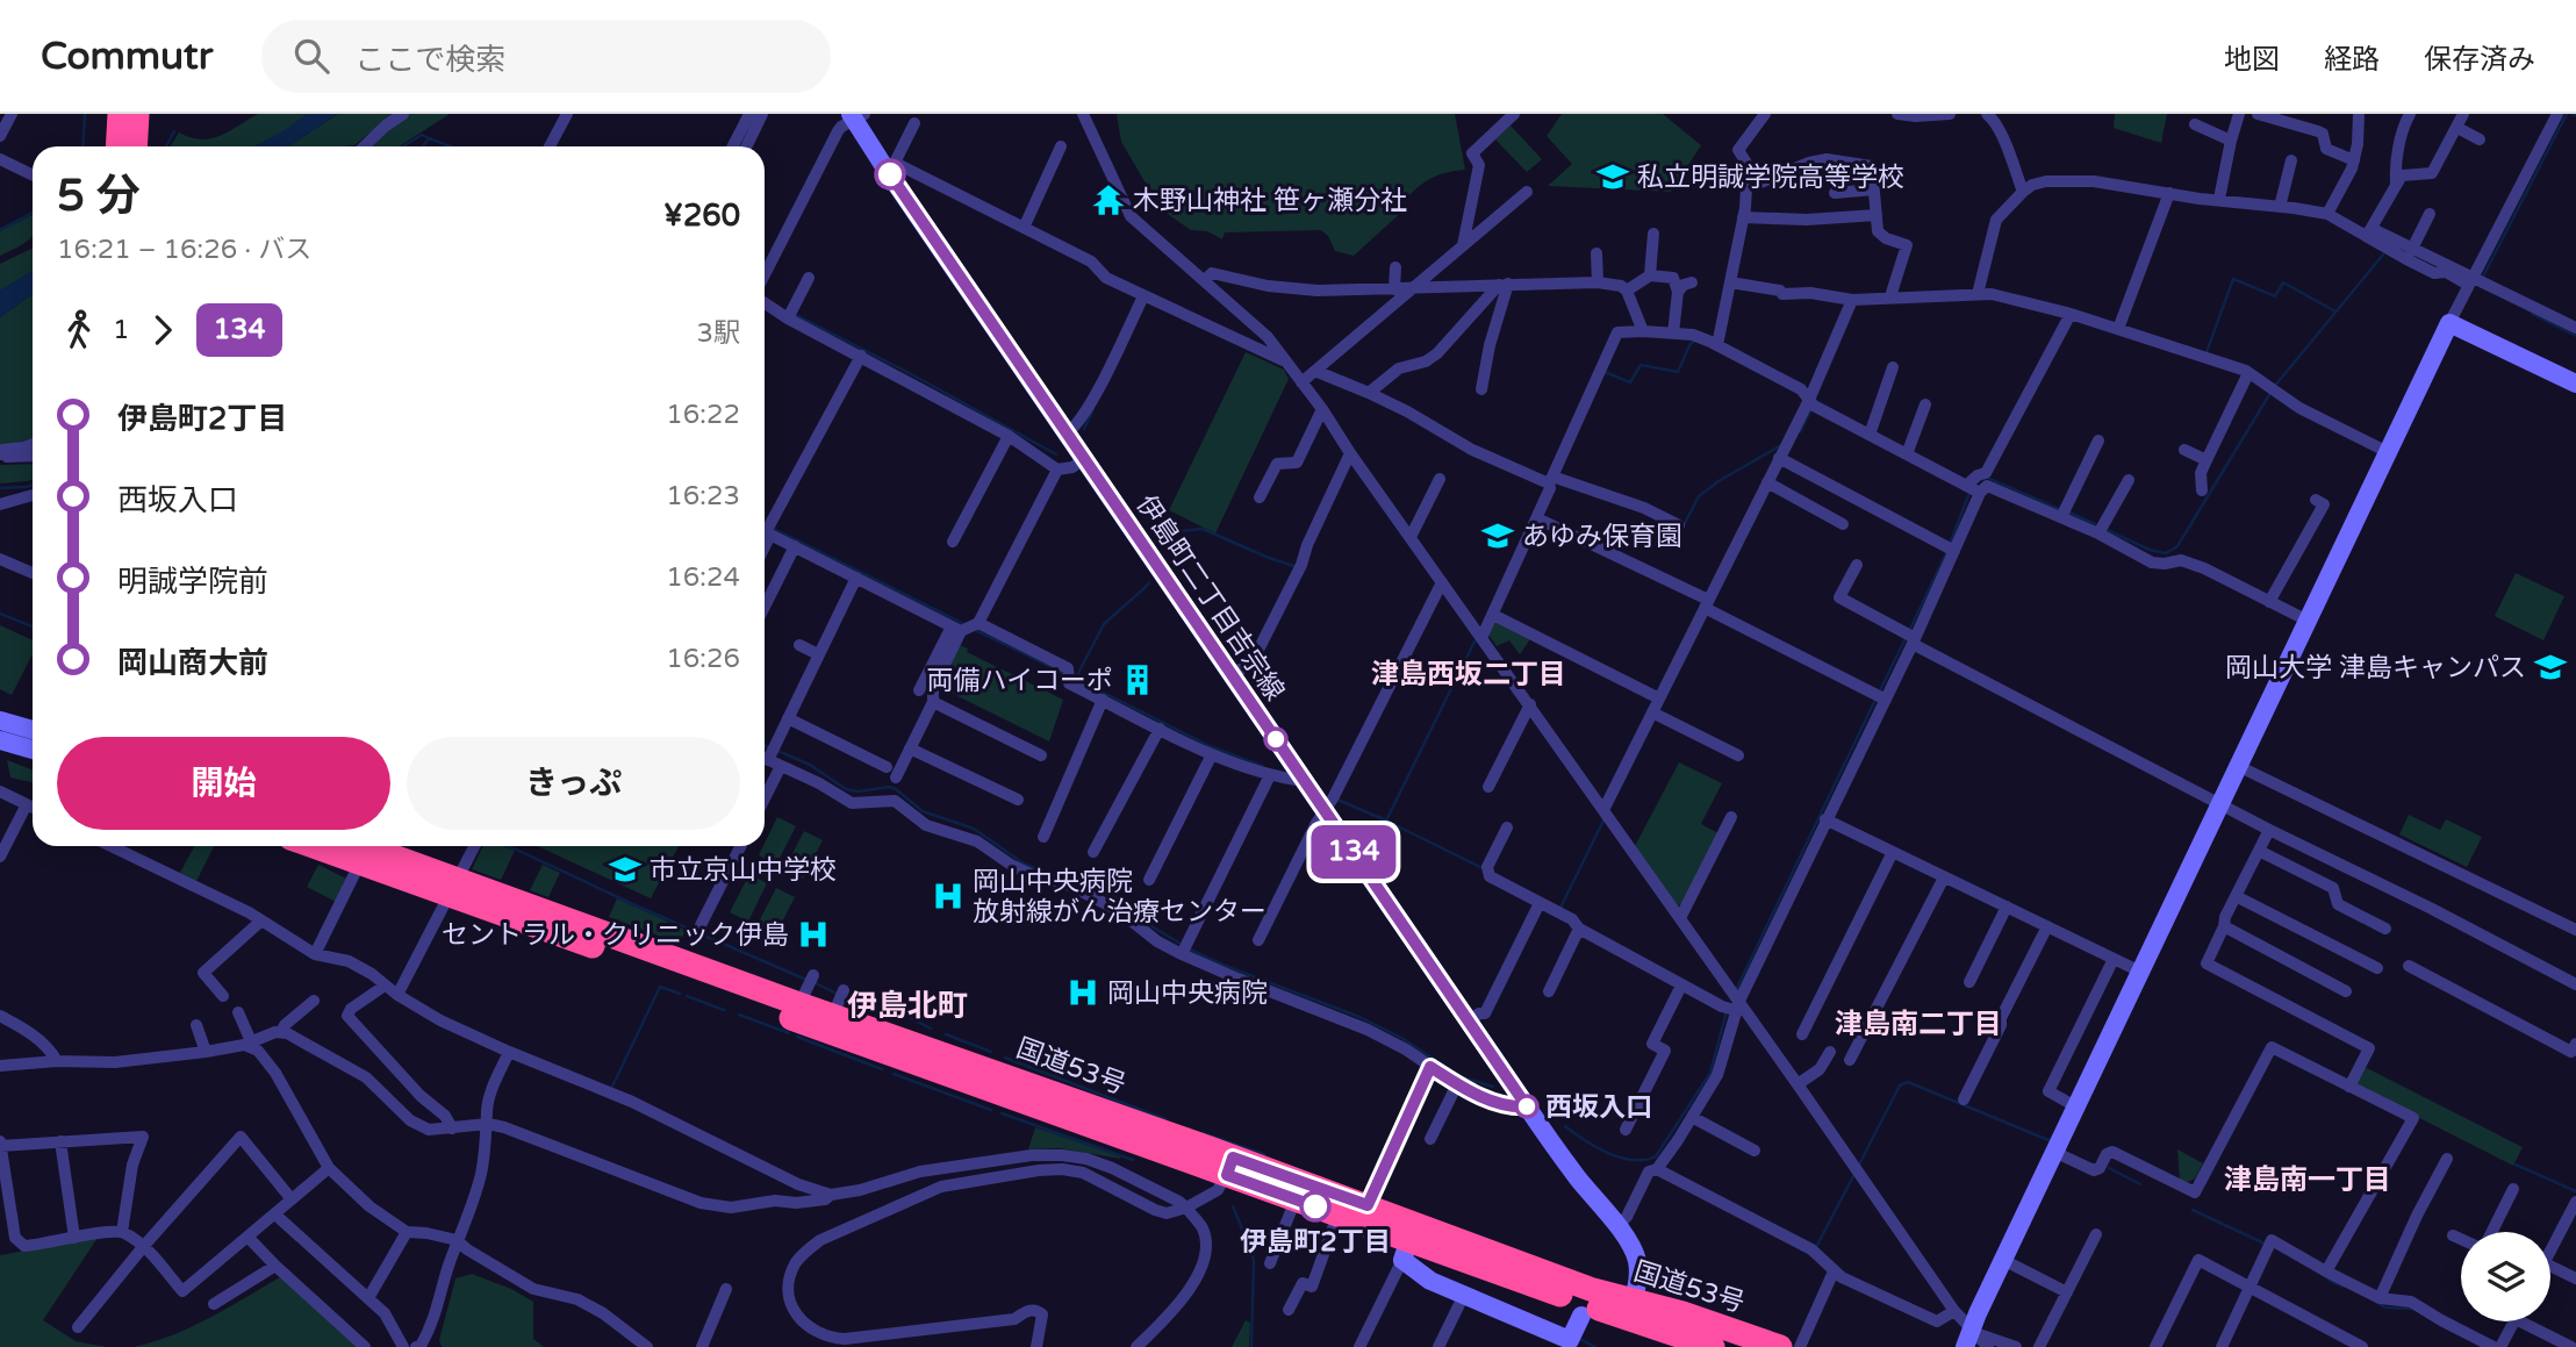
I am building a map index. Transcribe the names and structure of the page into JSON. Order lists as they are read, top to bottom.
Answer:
{
  "streets": {
    "highway": ["国道53号"],
    "street": ["伊島町二丁目吉宗線"]
  },
  "crossings": [
    ["伊島町二丁目吉宗線", "国道53号"]
  ],
  "districts": [
    "津島西坂二丁目",
    "伊島北町",
    "津島南二丁目",
    "津島南一丁目"
  ],
  "places": {
    "school or university": [
      "私立明誠学院高等学校",
      "あゆみ保育園",
      "岡山大学 津島キャンパス",
      "市立京山中学校"
    ],
    "temple": ["木野山神社 笹ヶ瀬分社"],
    "building": ["両備ハイコーポ"],
    "hospital": ["岡山中央病院 放射線がん治療センター", "セントラル・クリニック伊島", "岡山中央病院"],
    "other": ["西坂入口", "伊島町2丁目"]
  },
  "lines": ["bus line 134"],
  "page": {
    "header": "Commutr",
    "search": "ここで検索",
    "nav": ["地図", "経路", "保存済み"],
    "on_map": "134",
    "heading": ["5 分", "16:21 – 16:26 · バス", "¥260"],
    "legs": ["1", "134", "3駅"],
    "list": [
      {
        "name": "伊島町2丁目",
        "value": "16:22"
      },
      {
        "name": "西坂入口",
        "value": "16:23"
      },
      {
        "name": "明誠学院前",
        "value": "16:24"
      },
      {
        "name": "岡山商大前",
        "value": "16:26"
      }
    ],
    "buttons": ["開始", "きっぷ"]
  }
}
